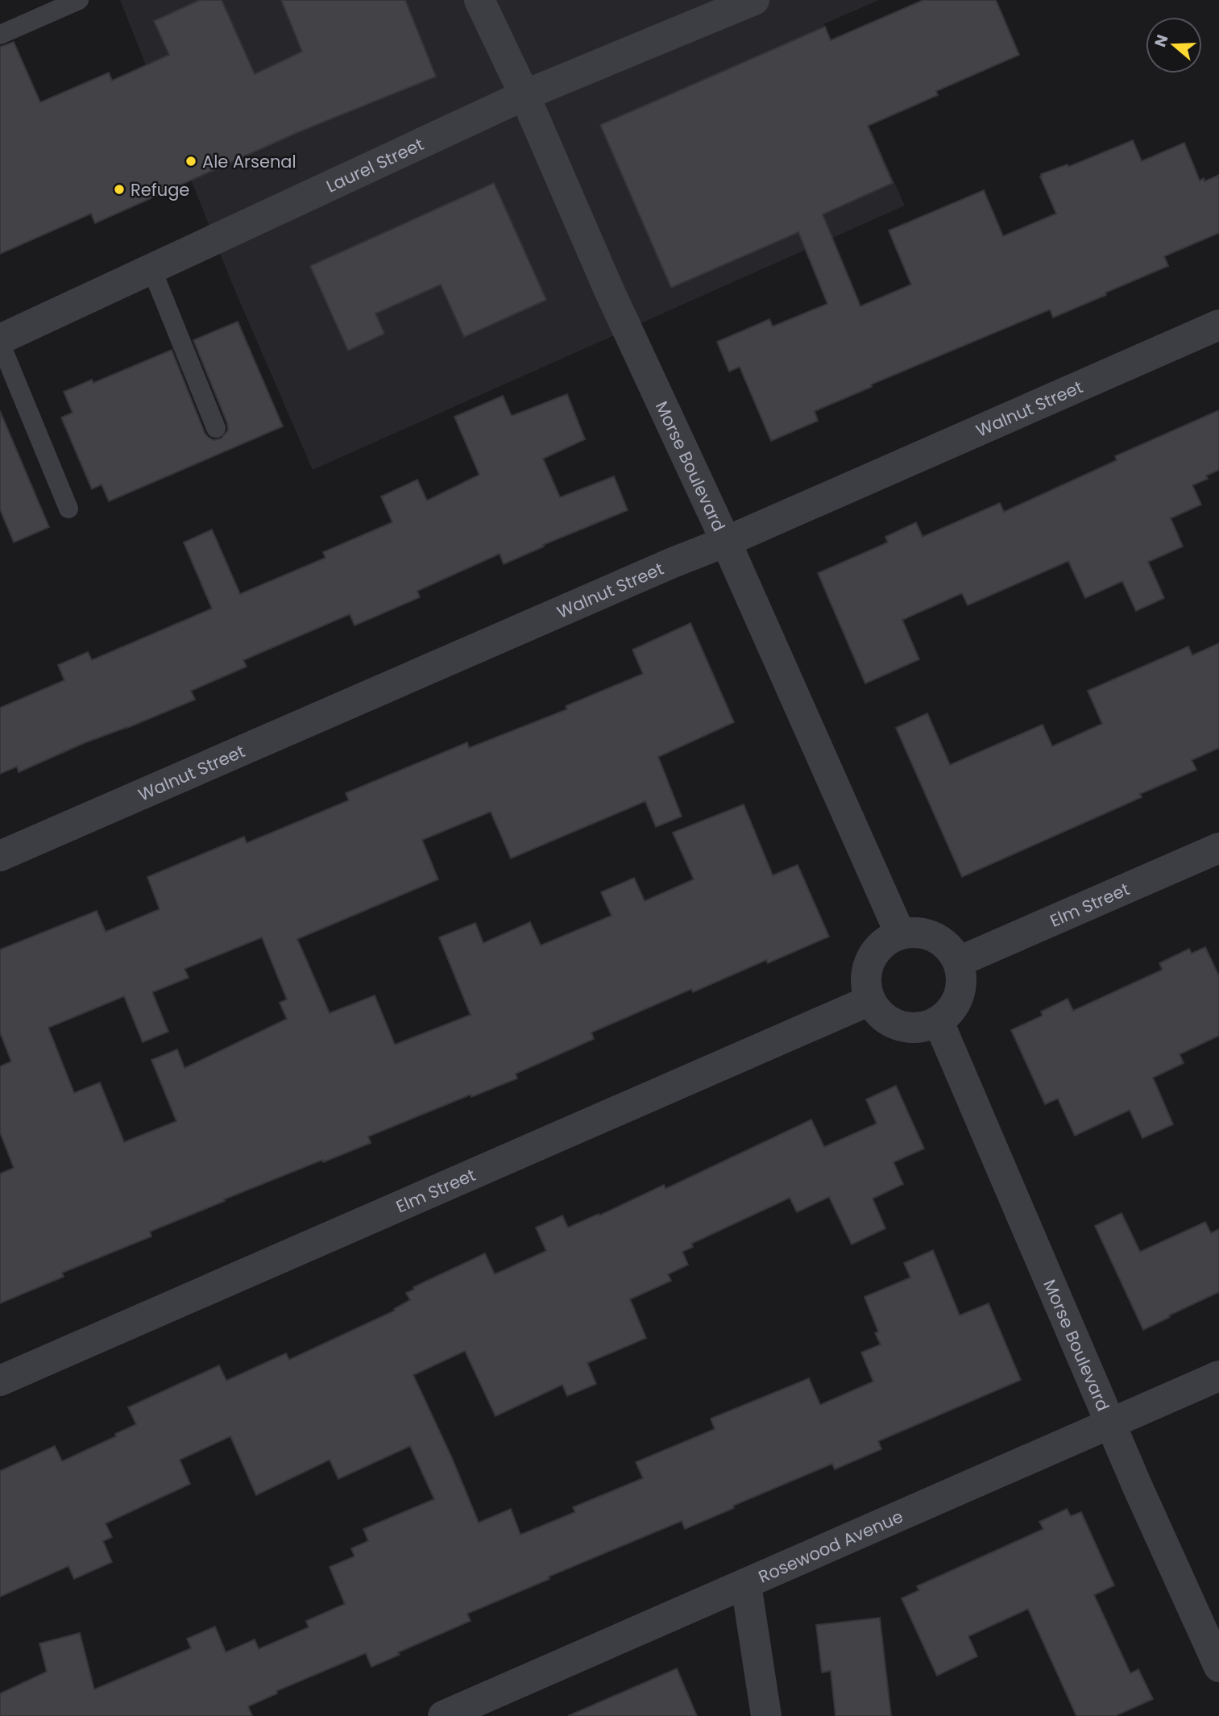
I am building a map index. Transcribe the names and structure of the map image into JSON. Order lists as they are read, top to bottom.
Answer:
{
  "streets": {
    "street": [
      "Laurel Street",
      "Walnut Street",
      "Morse Boulevard",
      "Elm Street",
      "Rosewood Avenue"
    ]
  },
  "crossings": [
    ["Laurel Street", "Morse Boulevard"],
    ["Walnut Street", "Morse Boulevard"],
    ["Morse Boulevard", "Elm Street"],
    ["Morse Boulevard", "Rosewood Avenue"]
  ],
  "places": ["Ale Arsenal", "Refuge"],
  "north": "left"
}
